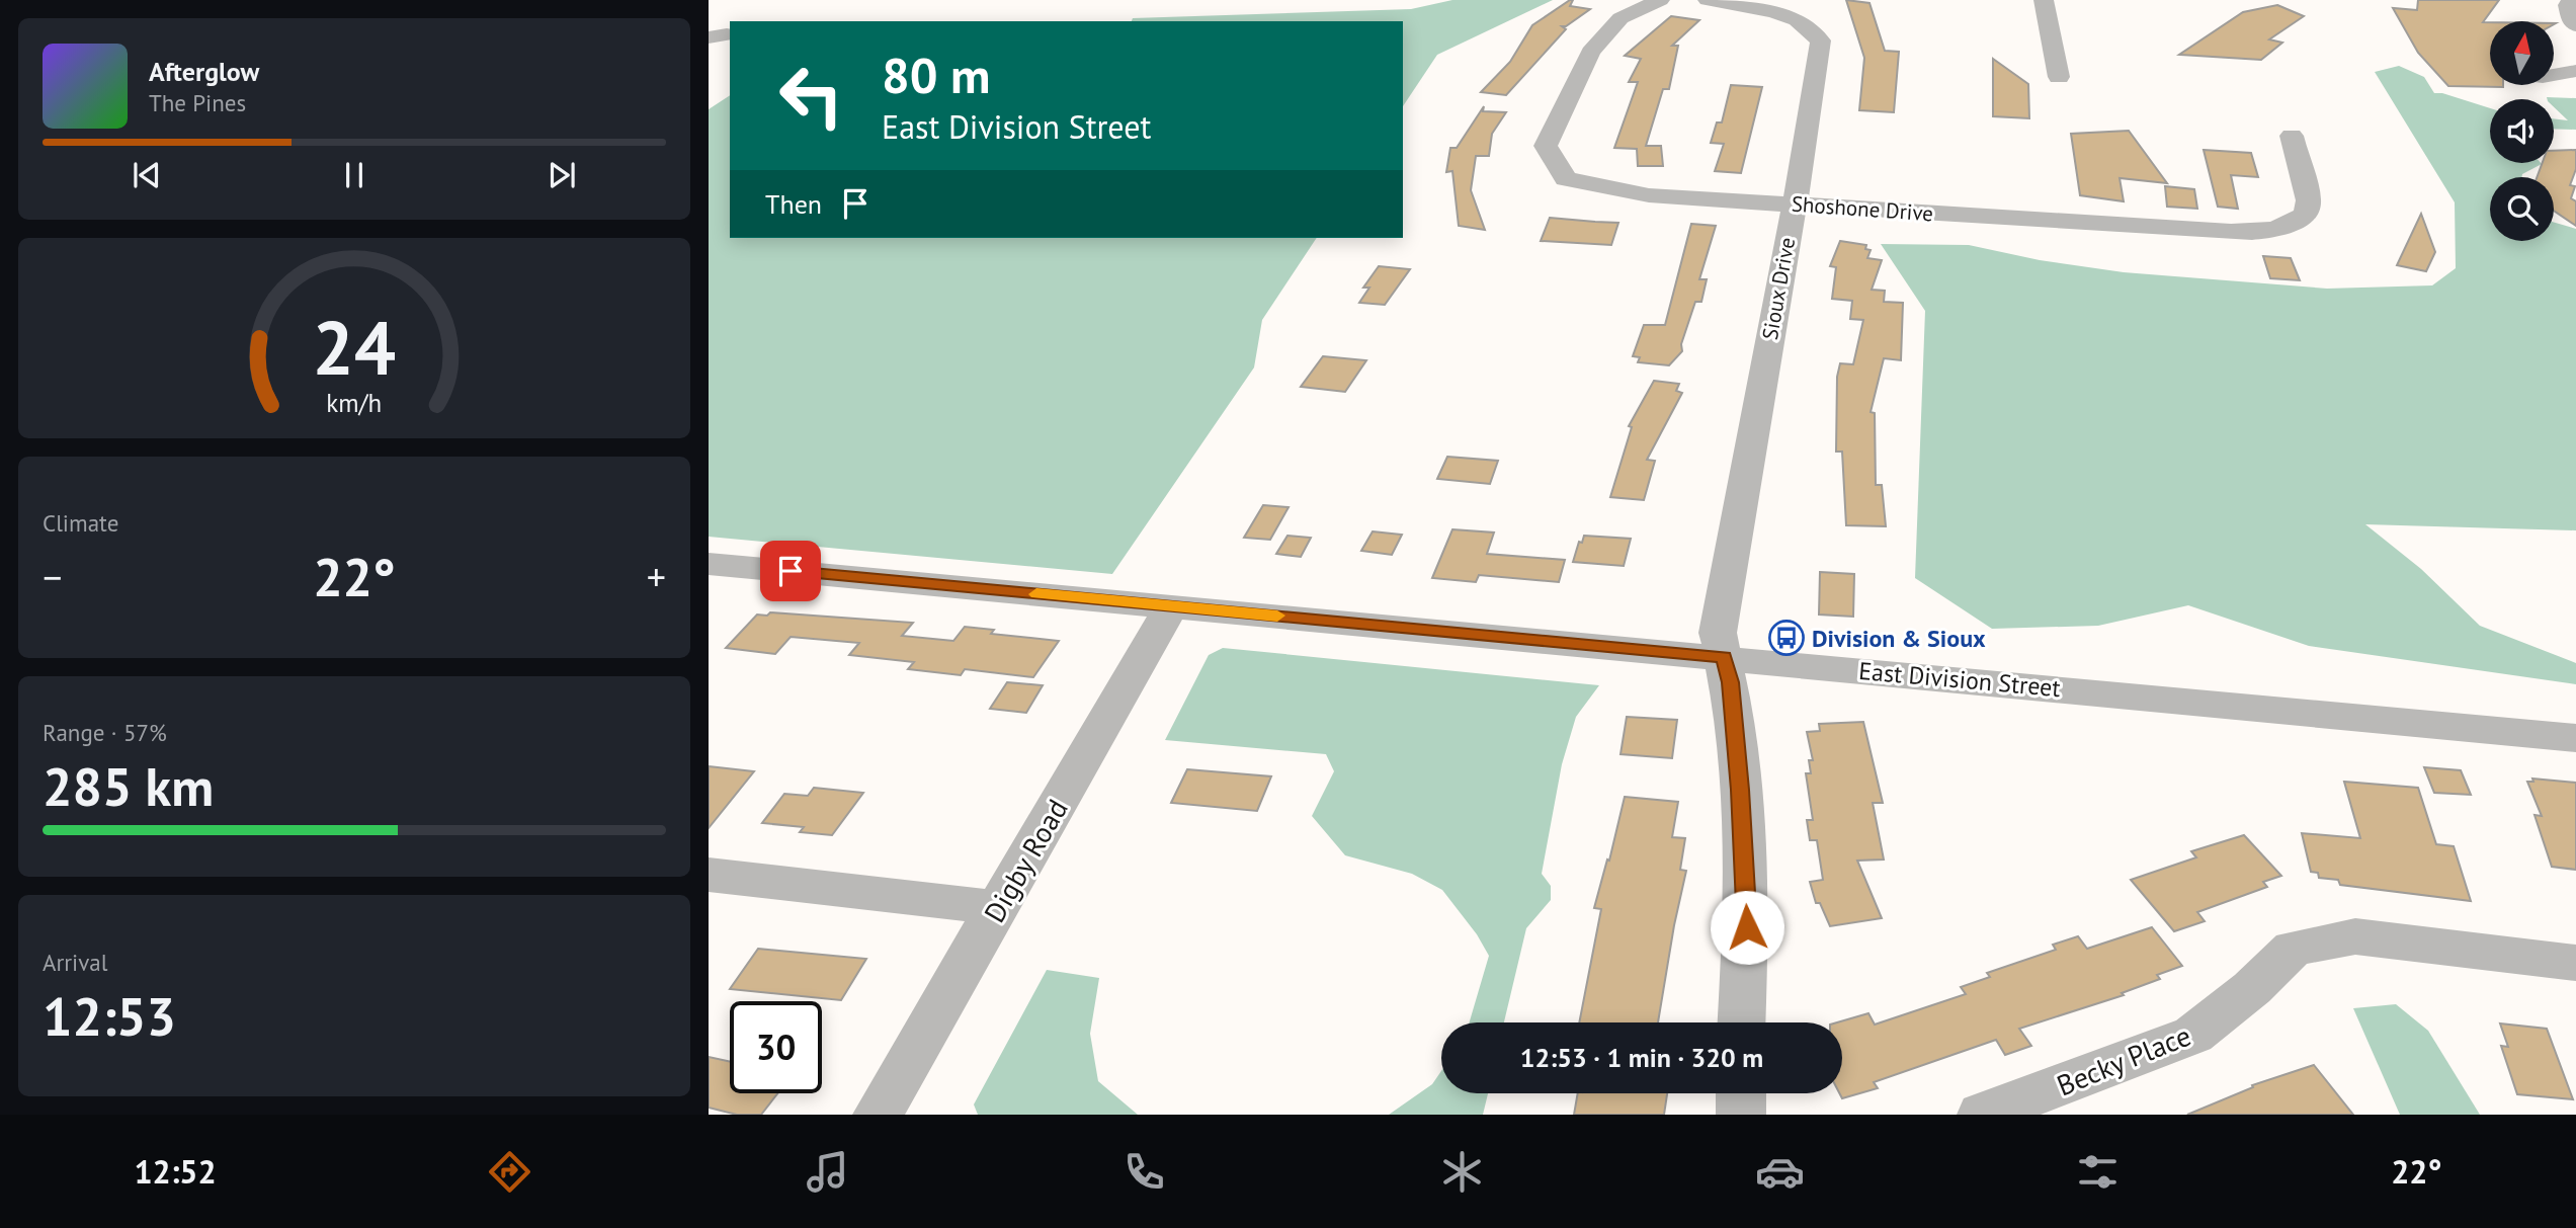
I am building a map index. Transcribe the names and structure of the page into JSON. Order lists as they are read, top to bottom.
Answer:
{
  "streets": {
    "street": [
      "Shoshone Drive",
      "Sioux Drive",
      "East Division Street",
      "Digby Road",
      "Becky Place"
    ]
  },
  "crossings": [
    ["Shoshone Drive", "Sioux Drive"],
    ["Sioux Drive", "East Division Street"],
    ["East Division Street", "Digby Road"]
  ],
  "places": {
    "bus stop": ["Division & Sioux"]
  },
  "north": "top",
  "page": {
    "turn": ["80 m", "East Division Street"],
    "song": ["Afterglow", "The Pines"],
    "then": "Then",
    "tile": [
      "Climate",
      ["Range · 57%", "285 km"],
      ["Arrival", "12:53"]
    ],
    "heat": ["−", "22°", "+"],
    "limit": "30",
    "trip": "12:53 · 1 min · 320 m",
    "tabs": ["12:52", "22°"],
    "gauge": ["24", "km/h"]
  }
}
